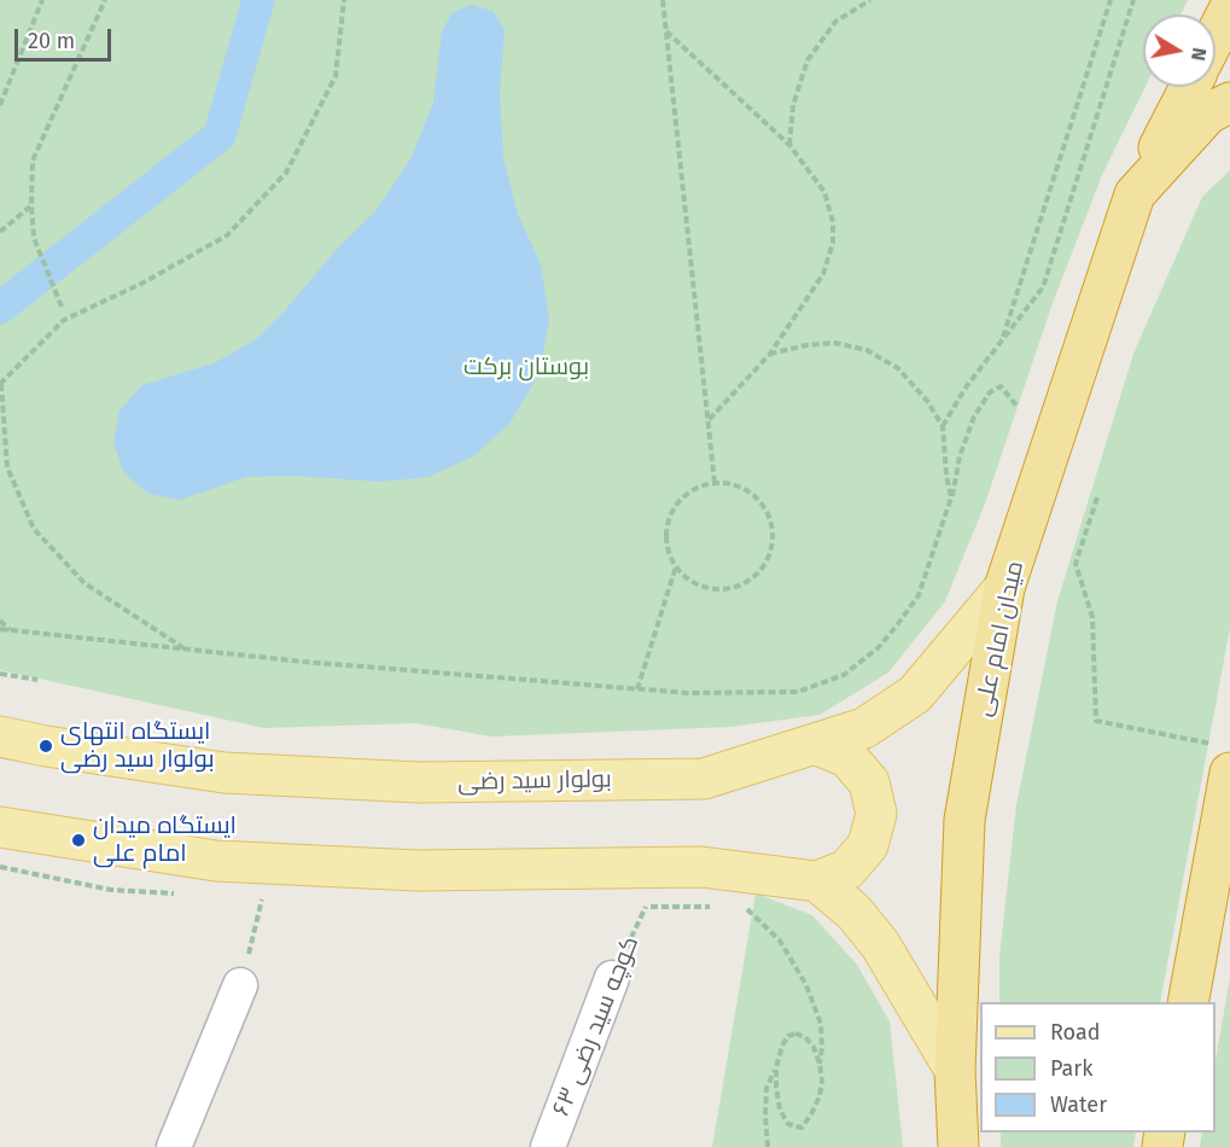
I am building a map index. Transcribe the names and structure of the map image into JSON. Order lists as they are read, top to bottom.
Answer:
{
  "streets": {
    "highway": ["میدان امام علی"],
    "main road": ["بولوار سید رضی"],
    "street": ["کوچه سید رضی ۶۳"]
  },
  "crossings": [
    ["میدان امام علی", "بولوار سید رضی"]
  ],
  "parks": ["بوستان برکت"],
  "places": ["ایستگاه انتهای بولوار سید رضی", "ایستگاه میدان امام علی"],
  "legend": ["Road", "Park", "Water"],
  "scale_bar": "20 m",
  "north": "right"
}
